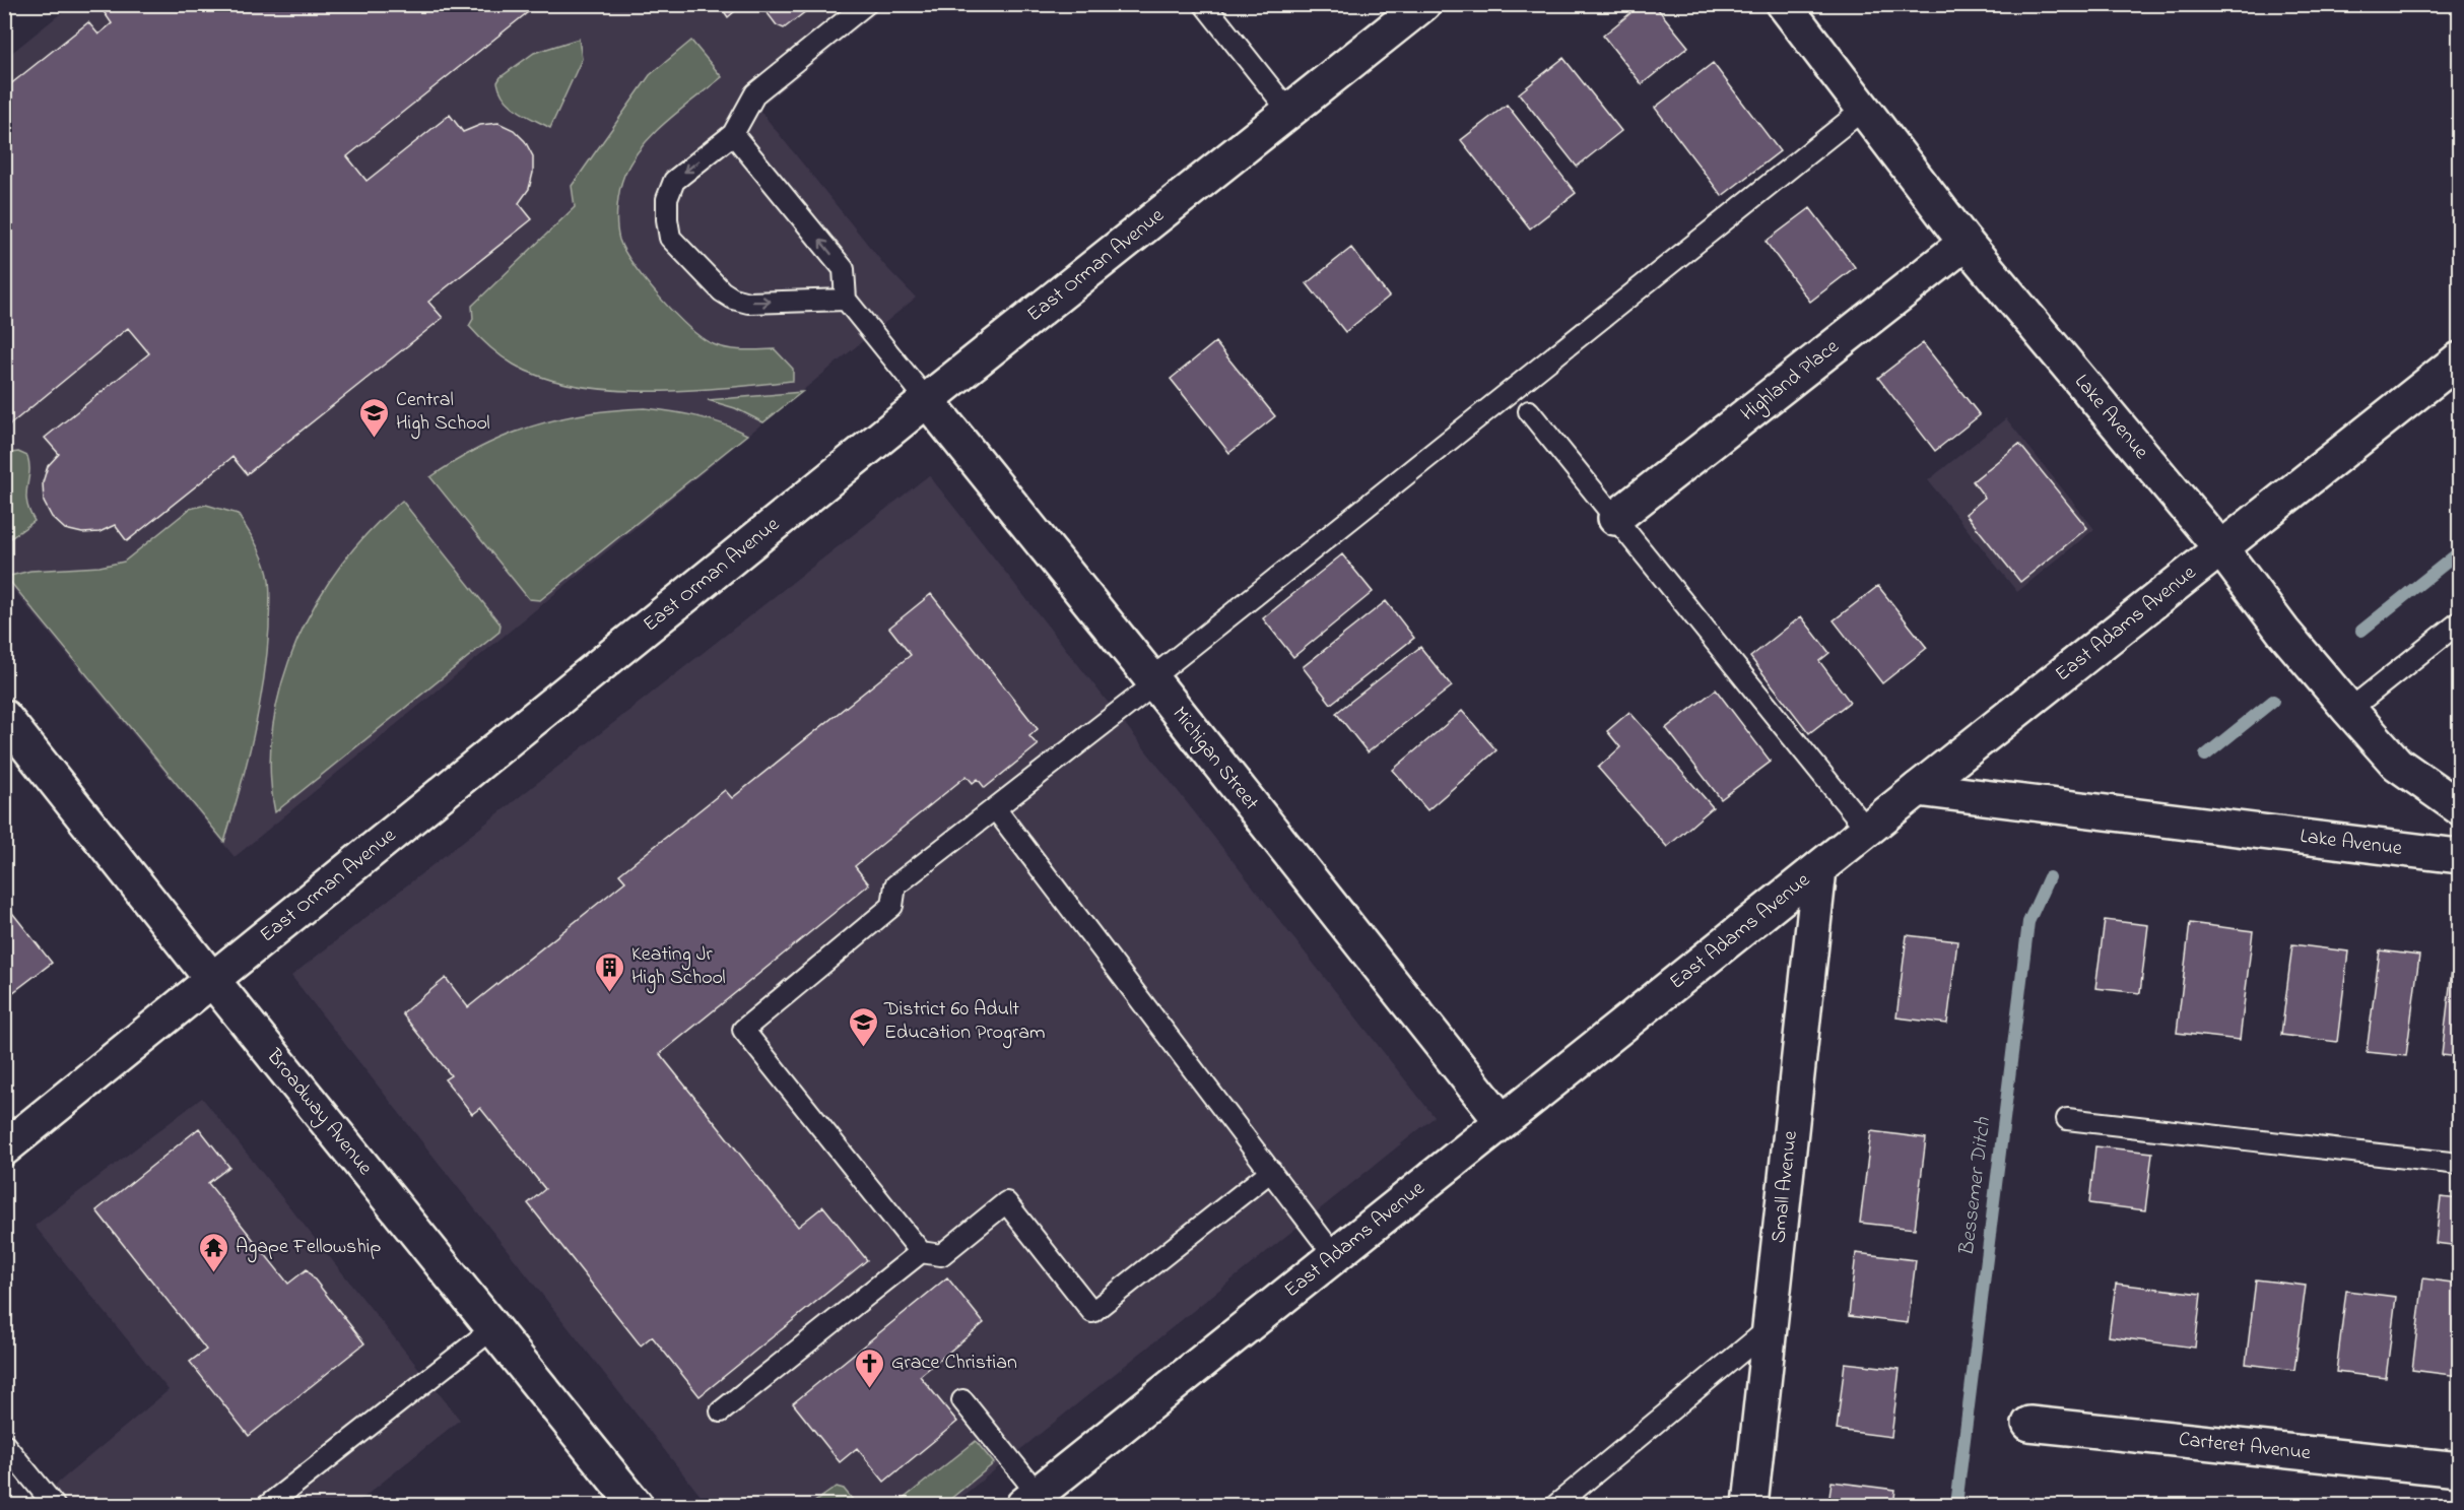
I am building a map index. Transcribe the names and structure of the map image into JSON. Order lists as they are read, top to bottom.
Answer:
{
  "streets": {
    "street": [
      "East Orman Avenue",
      "Highland Place",
      "Lake Avenue",
      "East Adams Avenue",
      "Michigan Street",
      "Broadway Avenue",
      "Small Avenue",
      "Carteret Avenue"
    ]
  },
  "crossings": [
    ["East Orman Avenue", "Michigan Street"],
    ["East Orman Avenue", "Broadway Avenue"],
    ["Highland Place", "Lake Avenue"],
    ["Lake Avenue", "East Adams Avenue"],
    ["East Adams Avenue", "Michigan Street"],
    ["East Adams Avenue", "Small Avenue"]
  ],
  "water": ["Bessemer Ditch"],
  "places": {
    "school or university": ["Central High School", "District 60 Adult Education Program"],
    "building": ["Keating Jr High School"],
    "temple": ["Agape Fellowship"],
    "church": ["Grace Christian"]
  }
}
